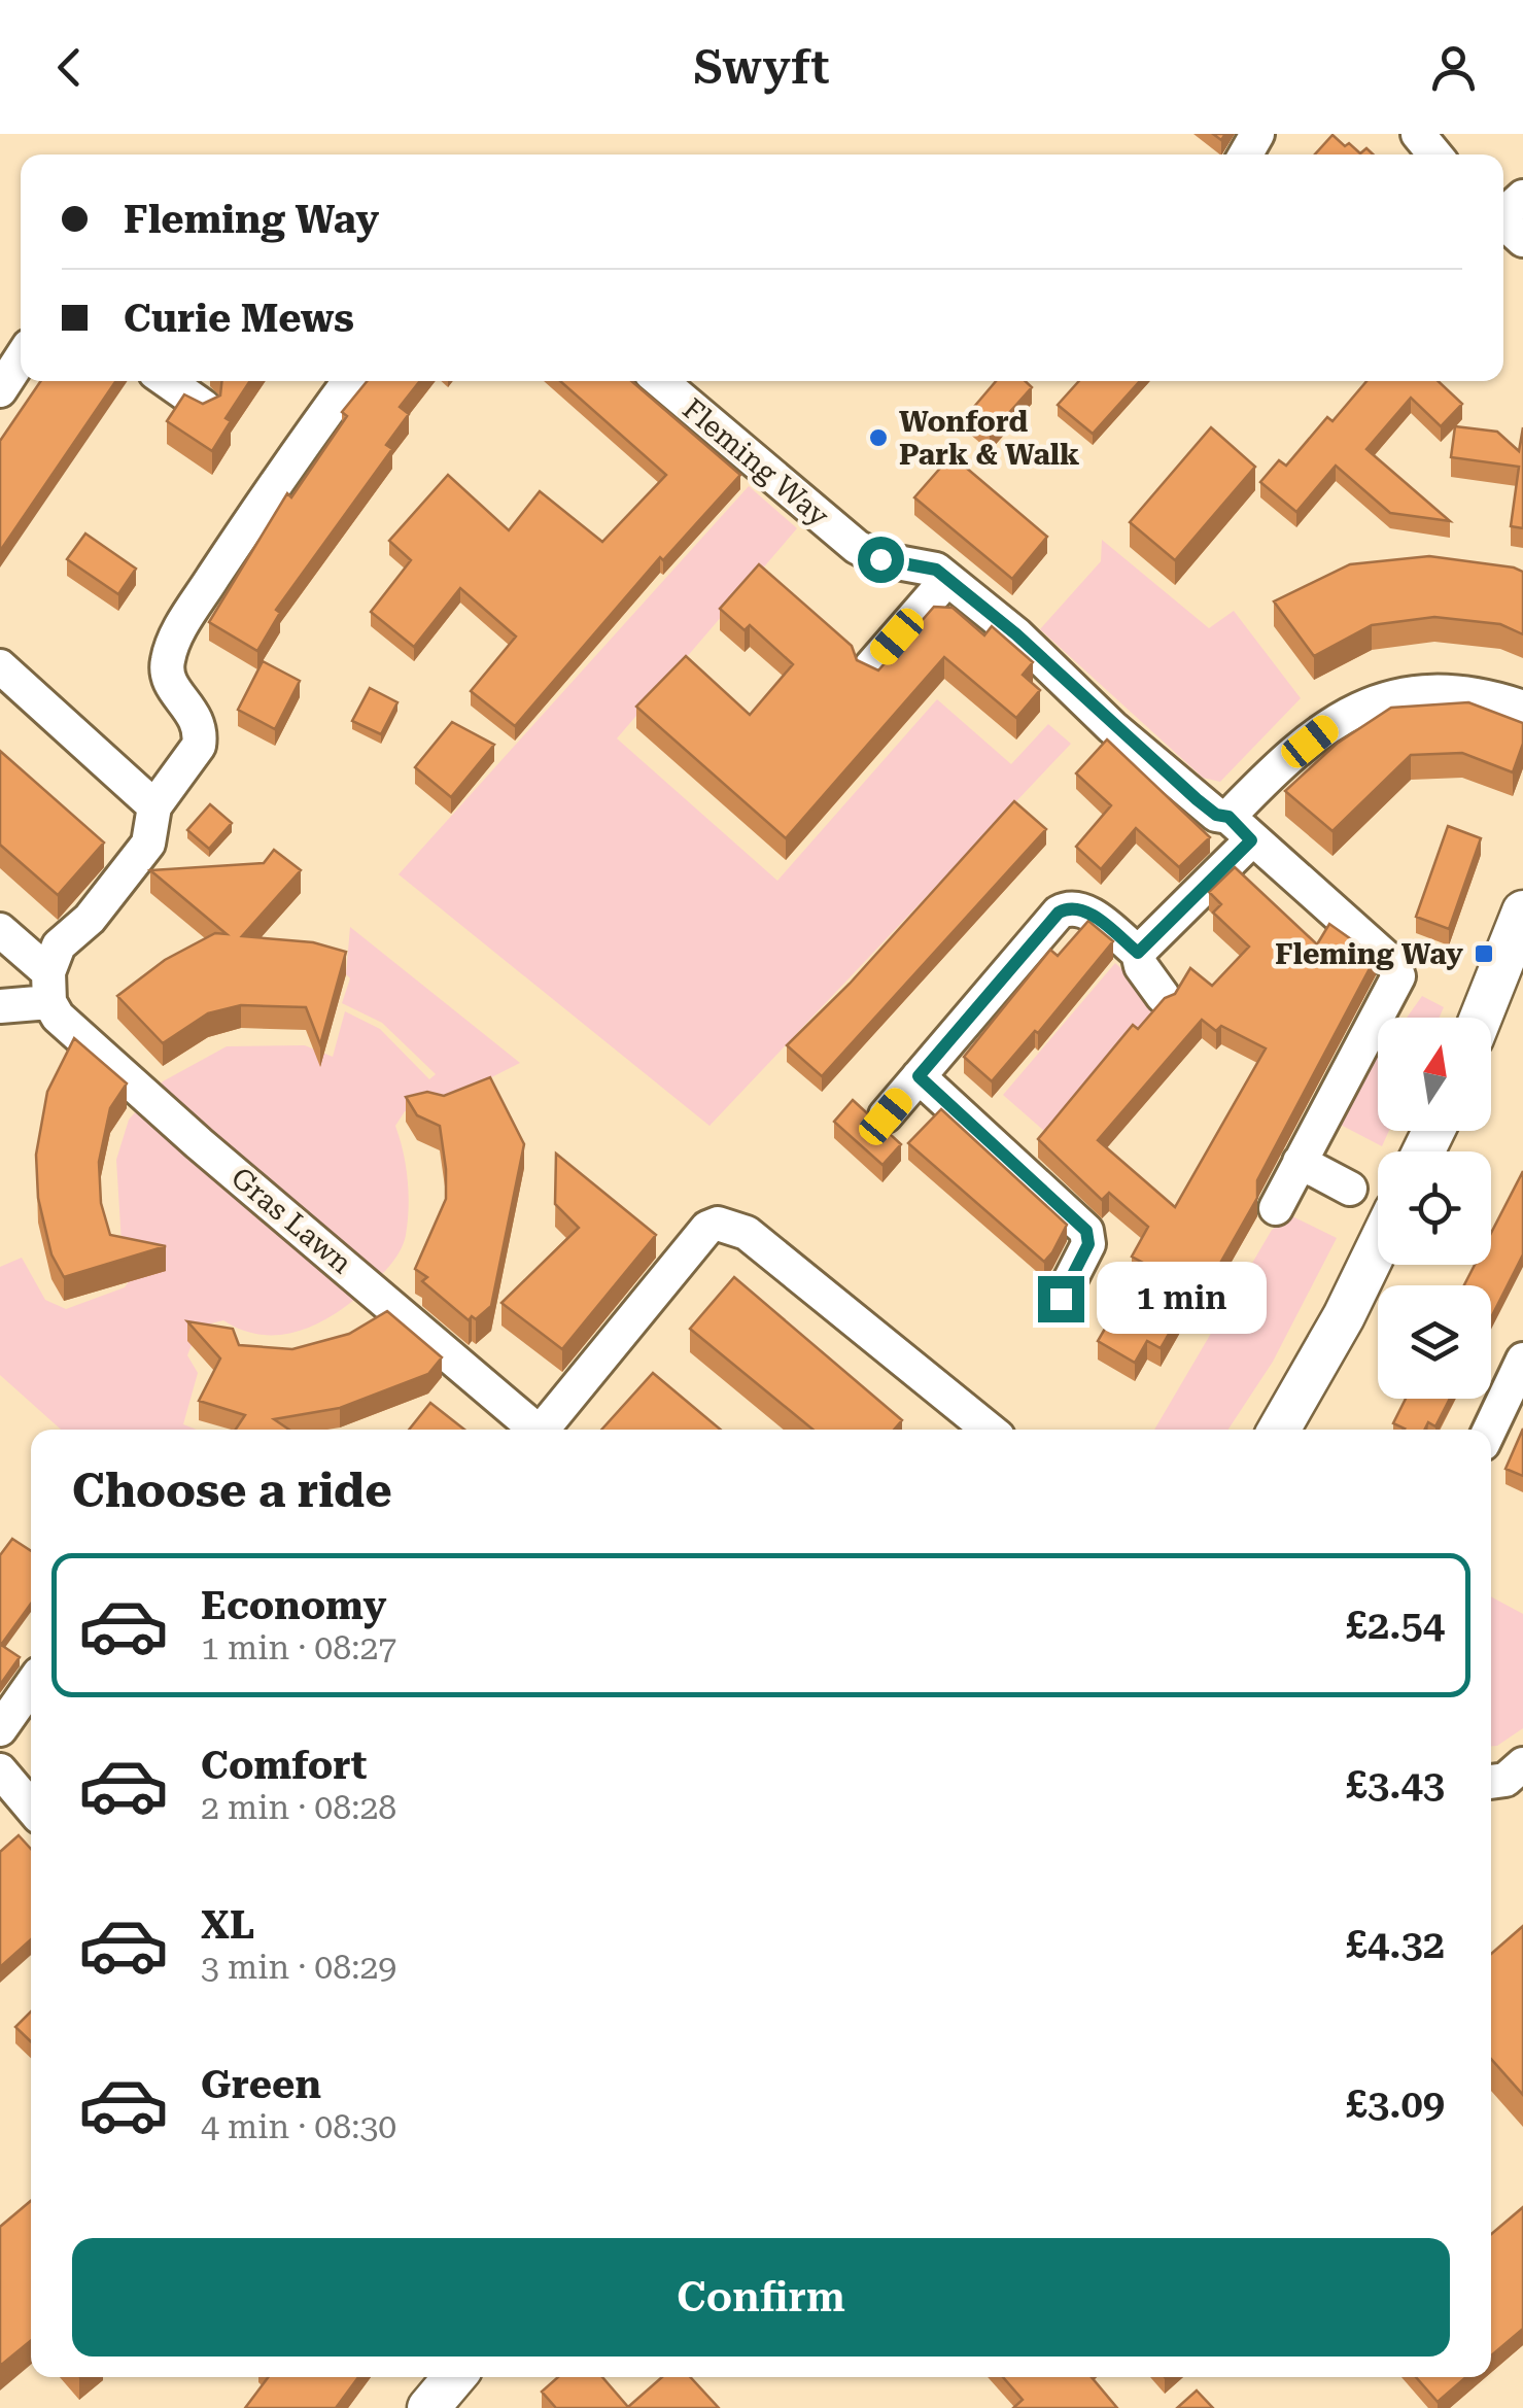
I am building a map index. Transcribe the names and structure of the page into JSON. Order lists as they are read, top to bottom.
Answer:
{
  "streets": {
    "street": ["Fleming Way", "Gras Lawn"]
  },
  "places": {
    "other": ["Wonford Park & Walk"],
    "transit": ["Fleming Way"]
  },
  "north": "top",
  "page": {
    "header": "Swyft",
    "banner": ["Fleming Way", "Curie Mews"],
    "bubble": "1 min",
    "heading": "Choose a ride",
    "list": [
      {
        "name": "Economy",
        "note": "1 min · 08:27",
        "value": "£2.54"
      },
      {
        "name": "Comfort",
        "note": "2 min · 08:28",
        "value": "£3.43"
      },
      {
        "name": "XL",
        "note": "3 min · 08:29",
        "value": "£4.32"
      },
      {
        "name": "Green",
        "note": "4 min · 08:30",
        "value": "£3.09"
      }
    ],
    "buttons": "Confirm"
  }
}
